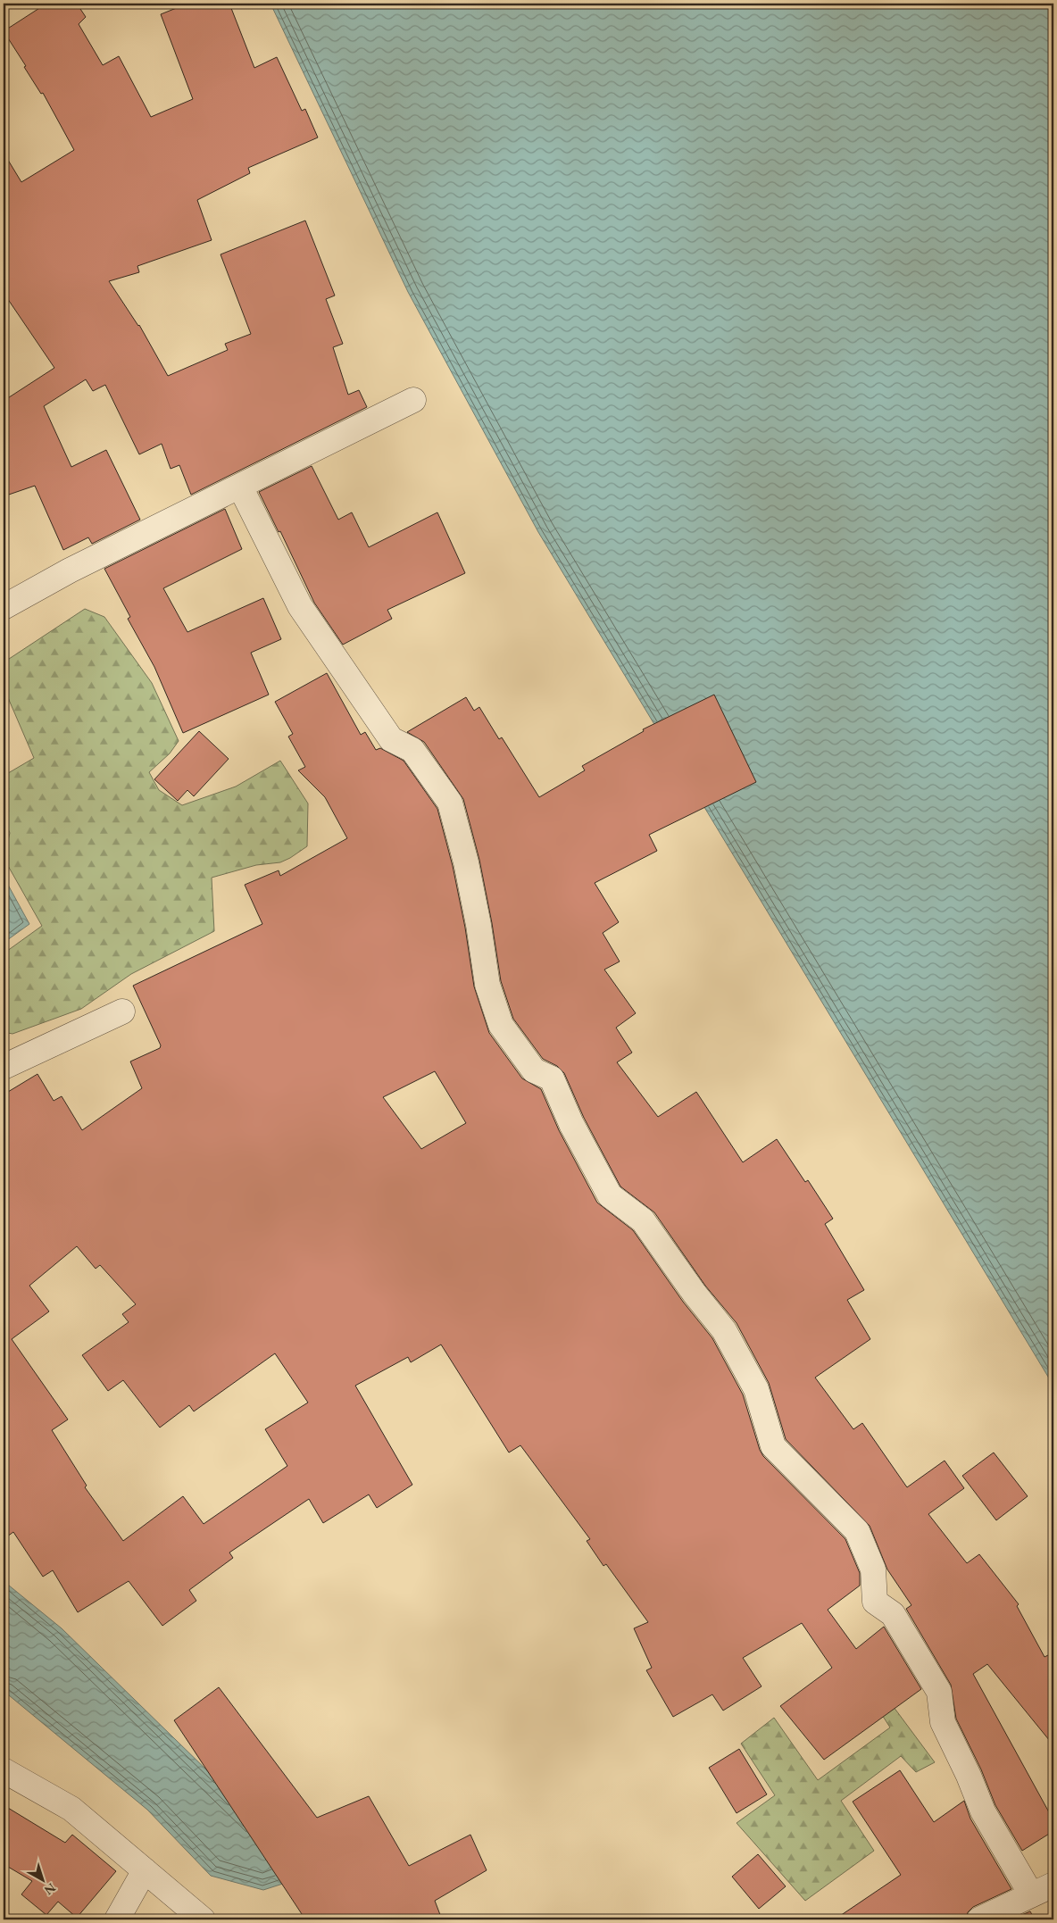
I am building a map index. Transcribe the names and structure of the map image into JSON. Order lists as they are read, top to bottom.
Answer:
{
  "north": "bottom right"
}
